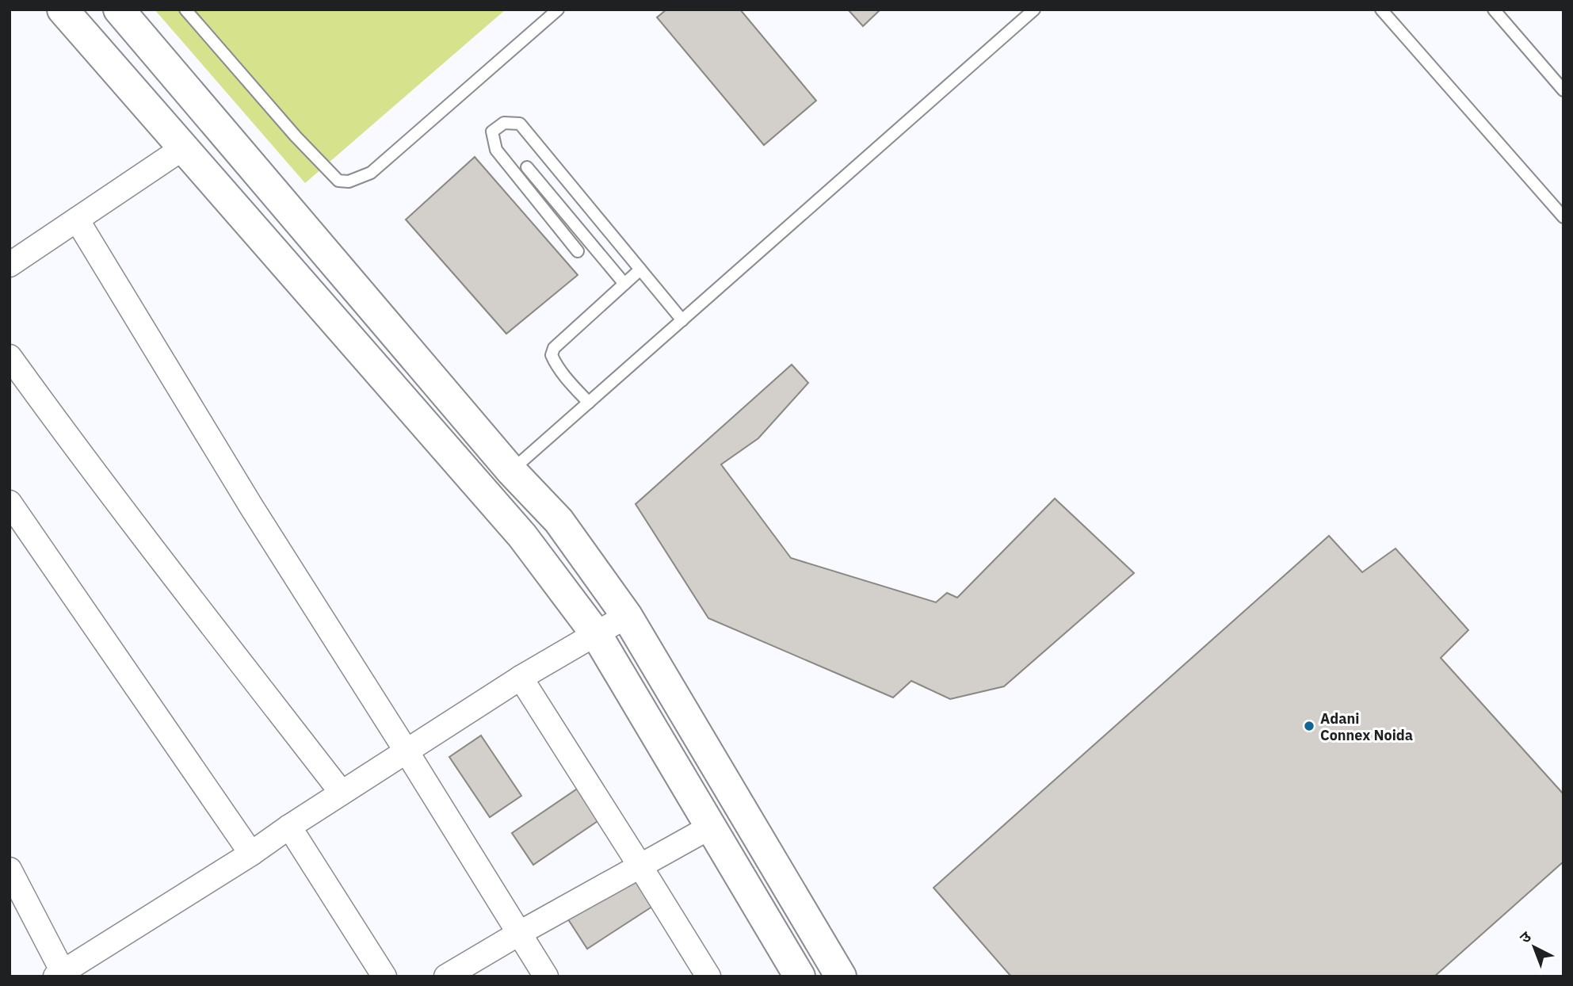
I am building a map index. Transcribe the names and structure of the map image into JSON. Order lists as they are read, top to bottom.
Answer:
{
  "places": ["Adani Connex Noida"],
  "north": "top left"
}
